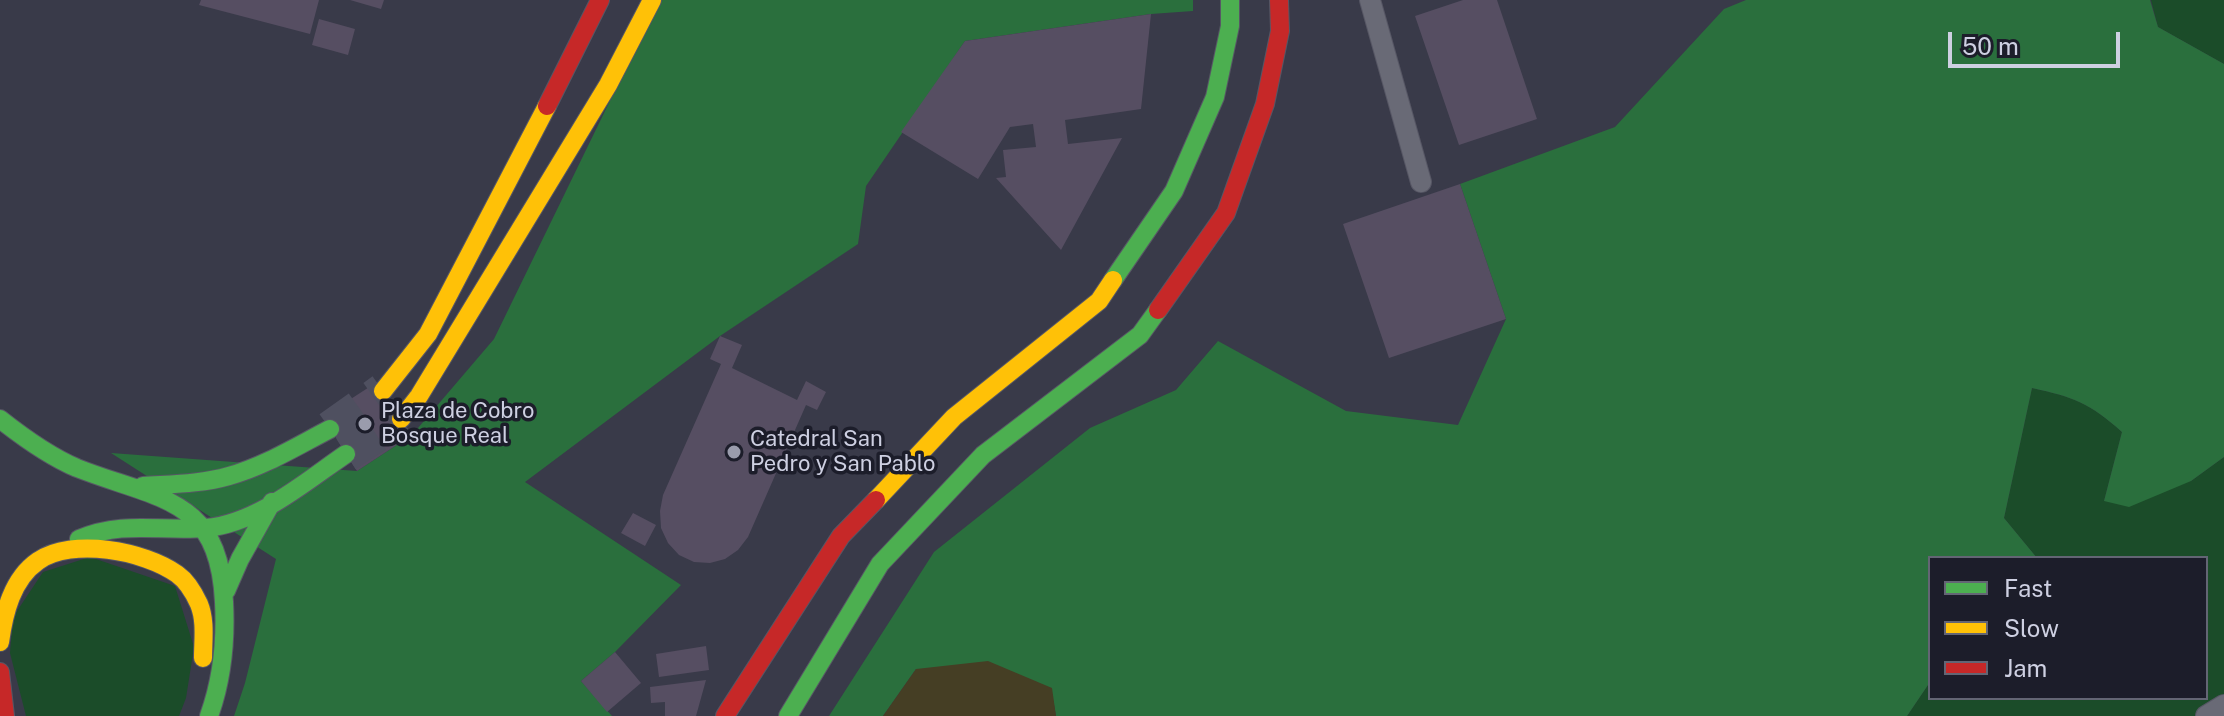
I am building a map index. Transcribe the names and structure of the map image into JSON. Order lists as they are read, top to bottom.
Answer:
{
  "places": ["Plaza de Cobro Bosque Real", "Catedral San Pedro y San Pablo"],
  "legend": ["Fast", "Slow", "Jam"],
  "scale_bar": "50 m"
}
